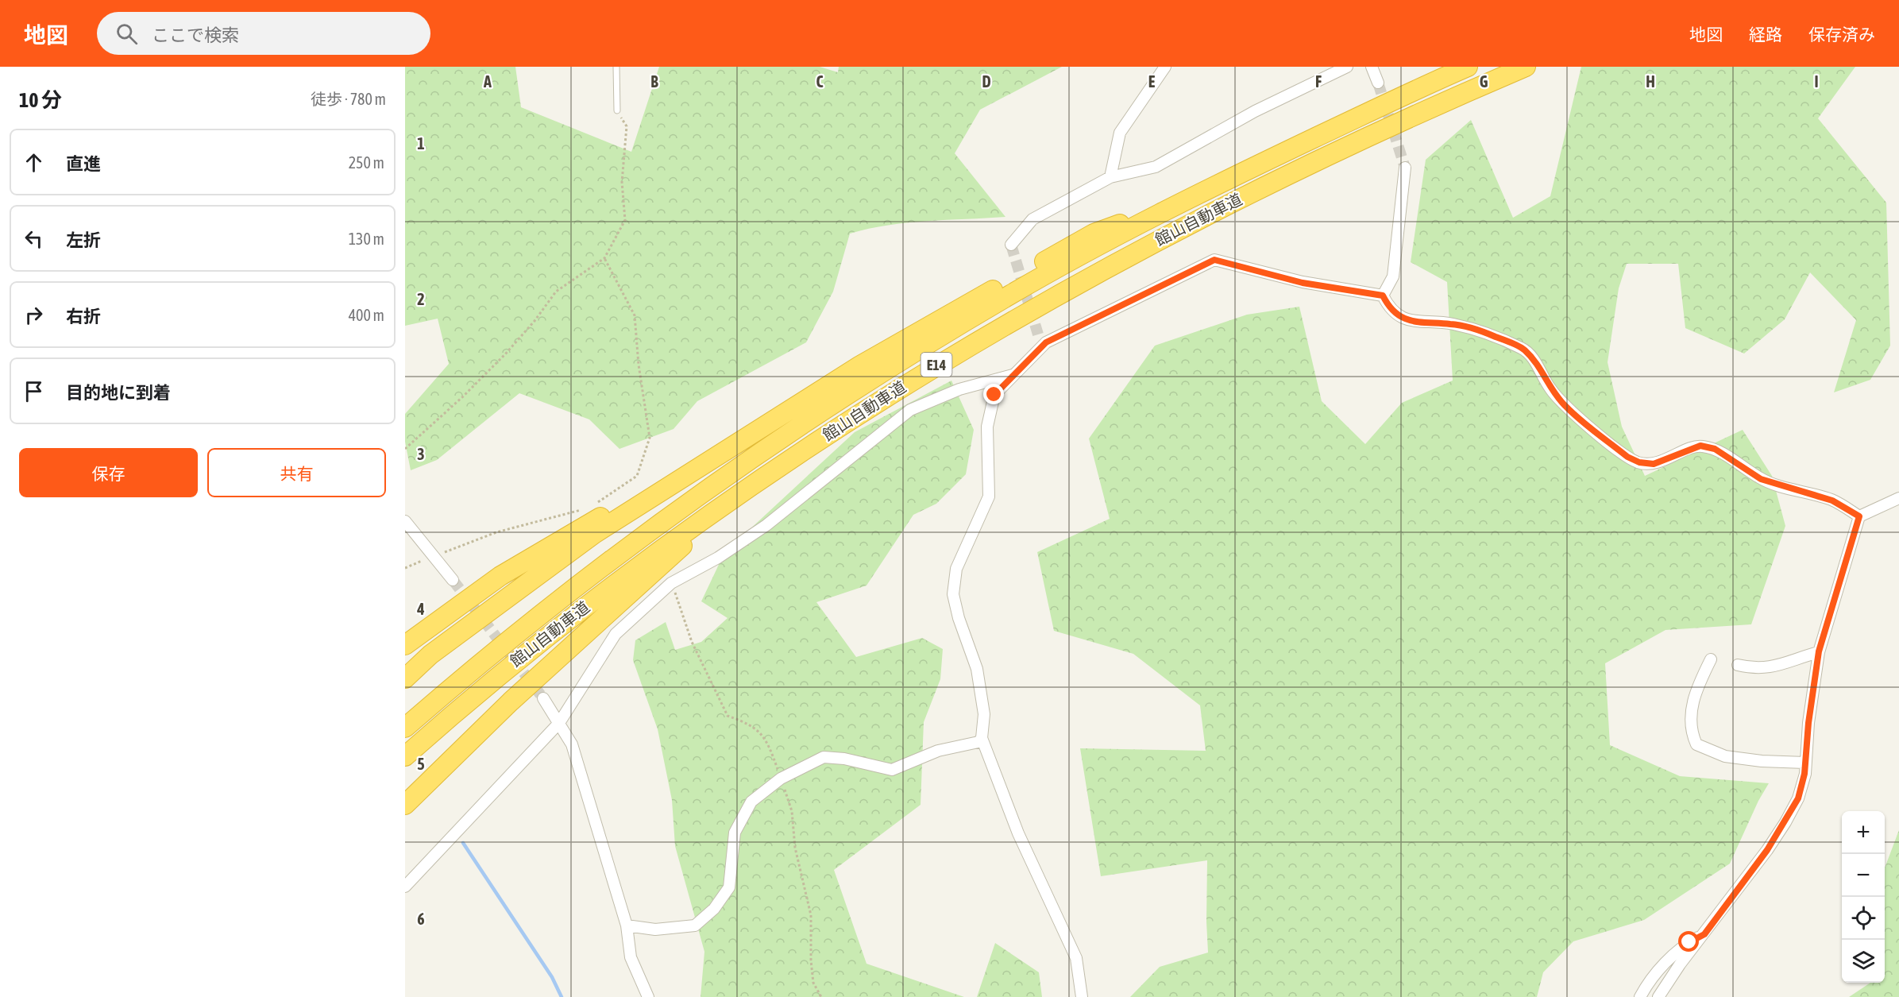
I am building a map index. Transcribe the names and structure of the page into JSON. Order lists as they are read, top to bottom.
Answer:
{
  "streets": {
    "highway": ["館山自動車道", "E14"]
  },
  "page": {
    "header": "地図",
    "search": "ここで検索",
    "nav": ["地図", "経路", "保存済み"],
    "heading": ["10 分", "徒歩 · 780 m"],
    "list": [
      ["直進", "250 m"],
      ["左折", "130 m"],
      ["右折", "400 m"],
      "目的地に到着"
    ],
    "buttons": ["保存", "共有"],
    "map_buttons": ["+", "−"]
  },
  "grid": {
    "columns": [
      "A",
      "B",
      "C",
      "D",
      "E",
      "F",
      "G",
      "H",
      "I"
    ],
    "rows": [
      "1",
      "2",
      "3",
      "4",
      "5",
      "6"
    ]
  }
}
